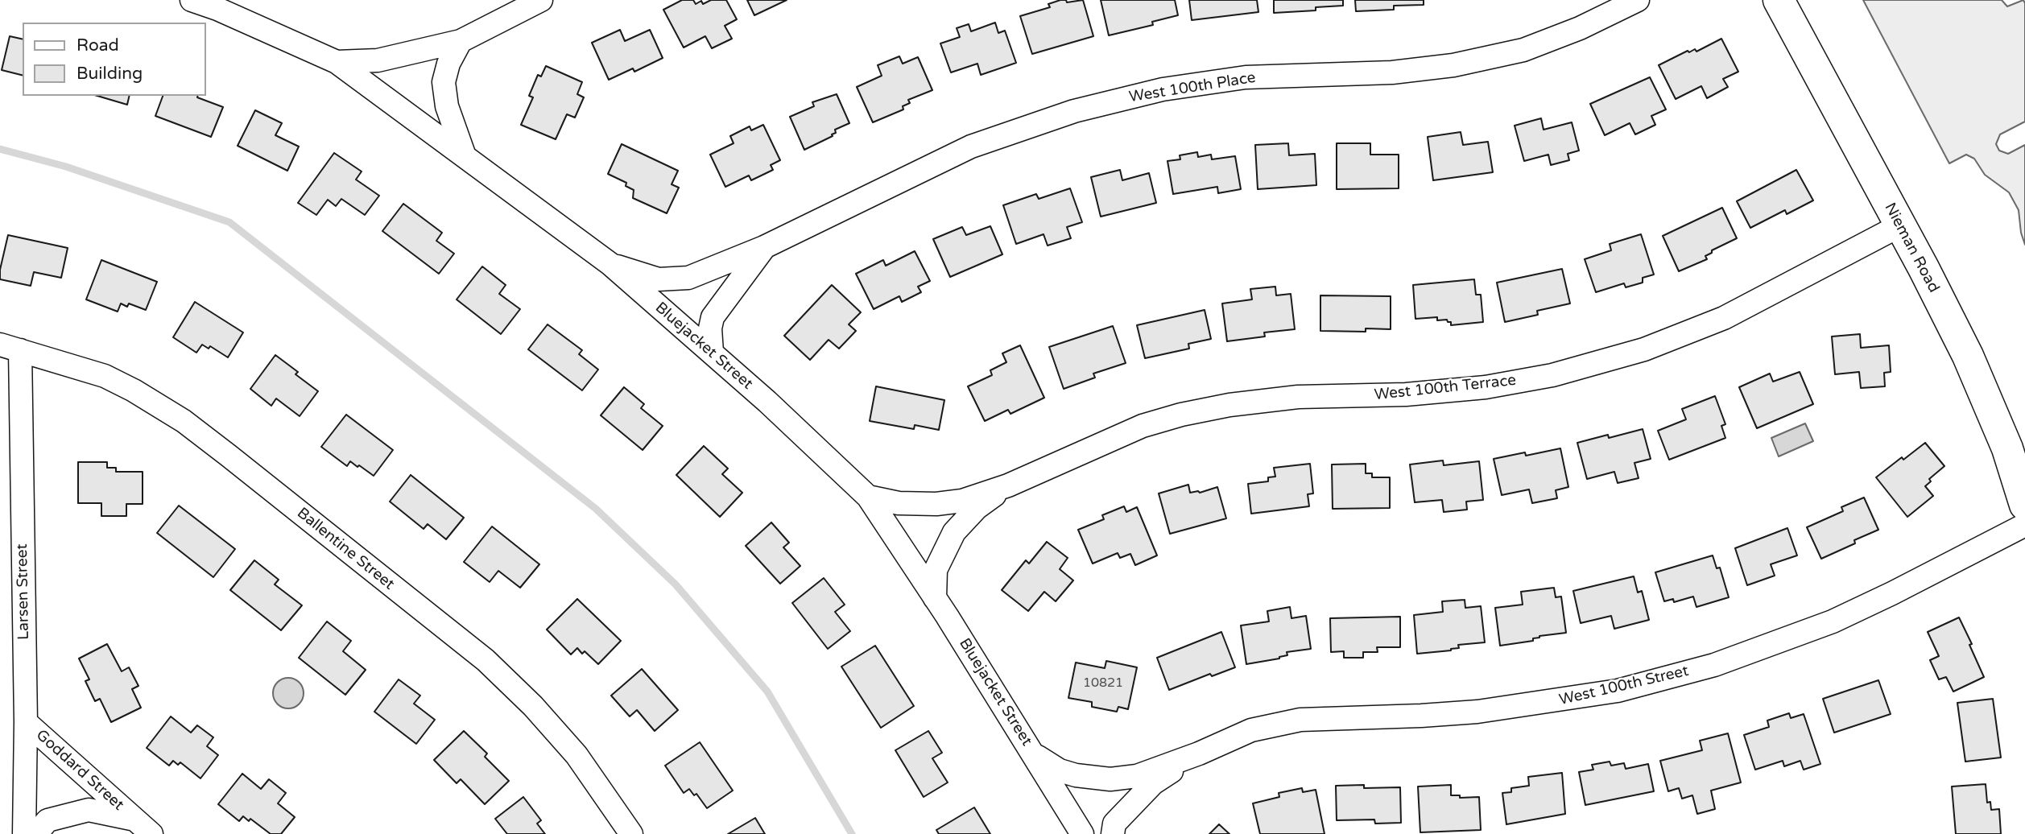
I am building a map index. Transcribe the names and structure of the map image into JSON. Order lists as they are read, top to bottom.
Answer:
{
  "streets": {
    "street": [
      "West 100th Place",
      "Nieman Road",
      "Bluejacket Street",
      "West 100th Terrace",
      "Ballentine Street",
      "Larsen Street",
      "West 100th Street",
      "Goddard Street"
    ]
  },
  "crossings": [
    ["West 100th Place", "Bluejacket Street"],
    ["Nieman Road", "West 100th Terrace"],
    ["Bluejacket Street", "West 100th Terrace"],
    ["Bluejacket Street", "West 100th Street"],
    ["Ballentine Street", "Larsen Street"],
    ["Larsen Street", "Goddard Street"]
  ],
  "house_numbers": ["10821"],
  "legend": ["Road", "Building"]
}
